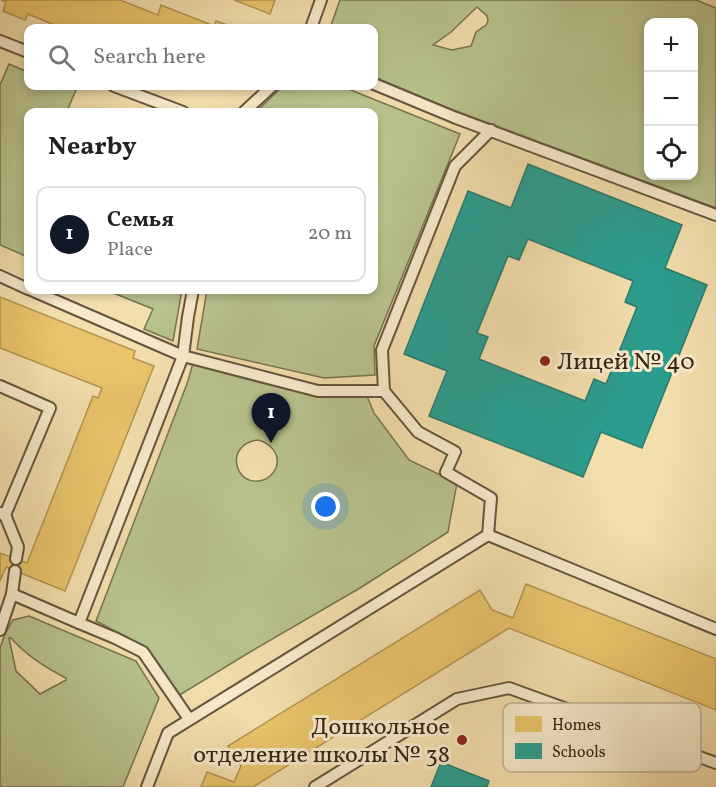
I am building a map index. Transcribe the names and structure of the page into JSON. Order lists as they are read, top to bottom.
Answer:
{
  "places": ["Лицей № 40", "Дошкольное отделение школы № 38"],
  "legend": ["Homes", "Schools"],
  "page": {
    "map_buttons": ["+", "−"],
    "search": "Search here",
    "heading": "Nearby",
    "list": [
      {
        "mark": "1",
        "name": "Семья",
        "note": "Place",
        "value": "20 m"
      }
    ],
    "pins": "1"
  }
}
